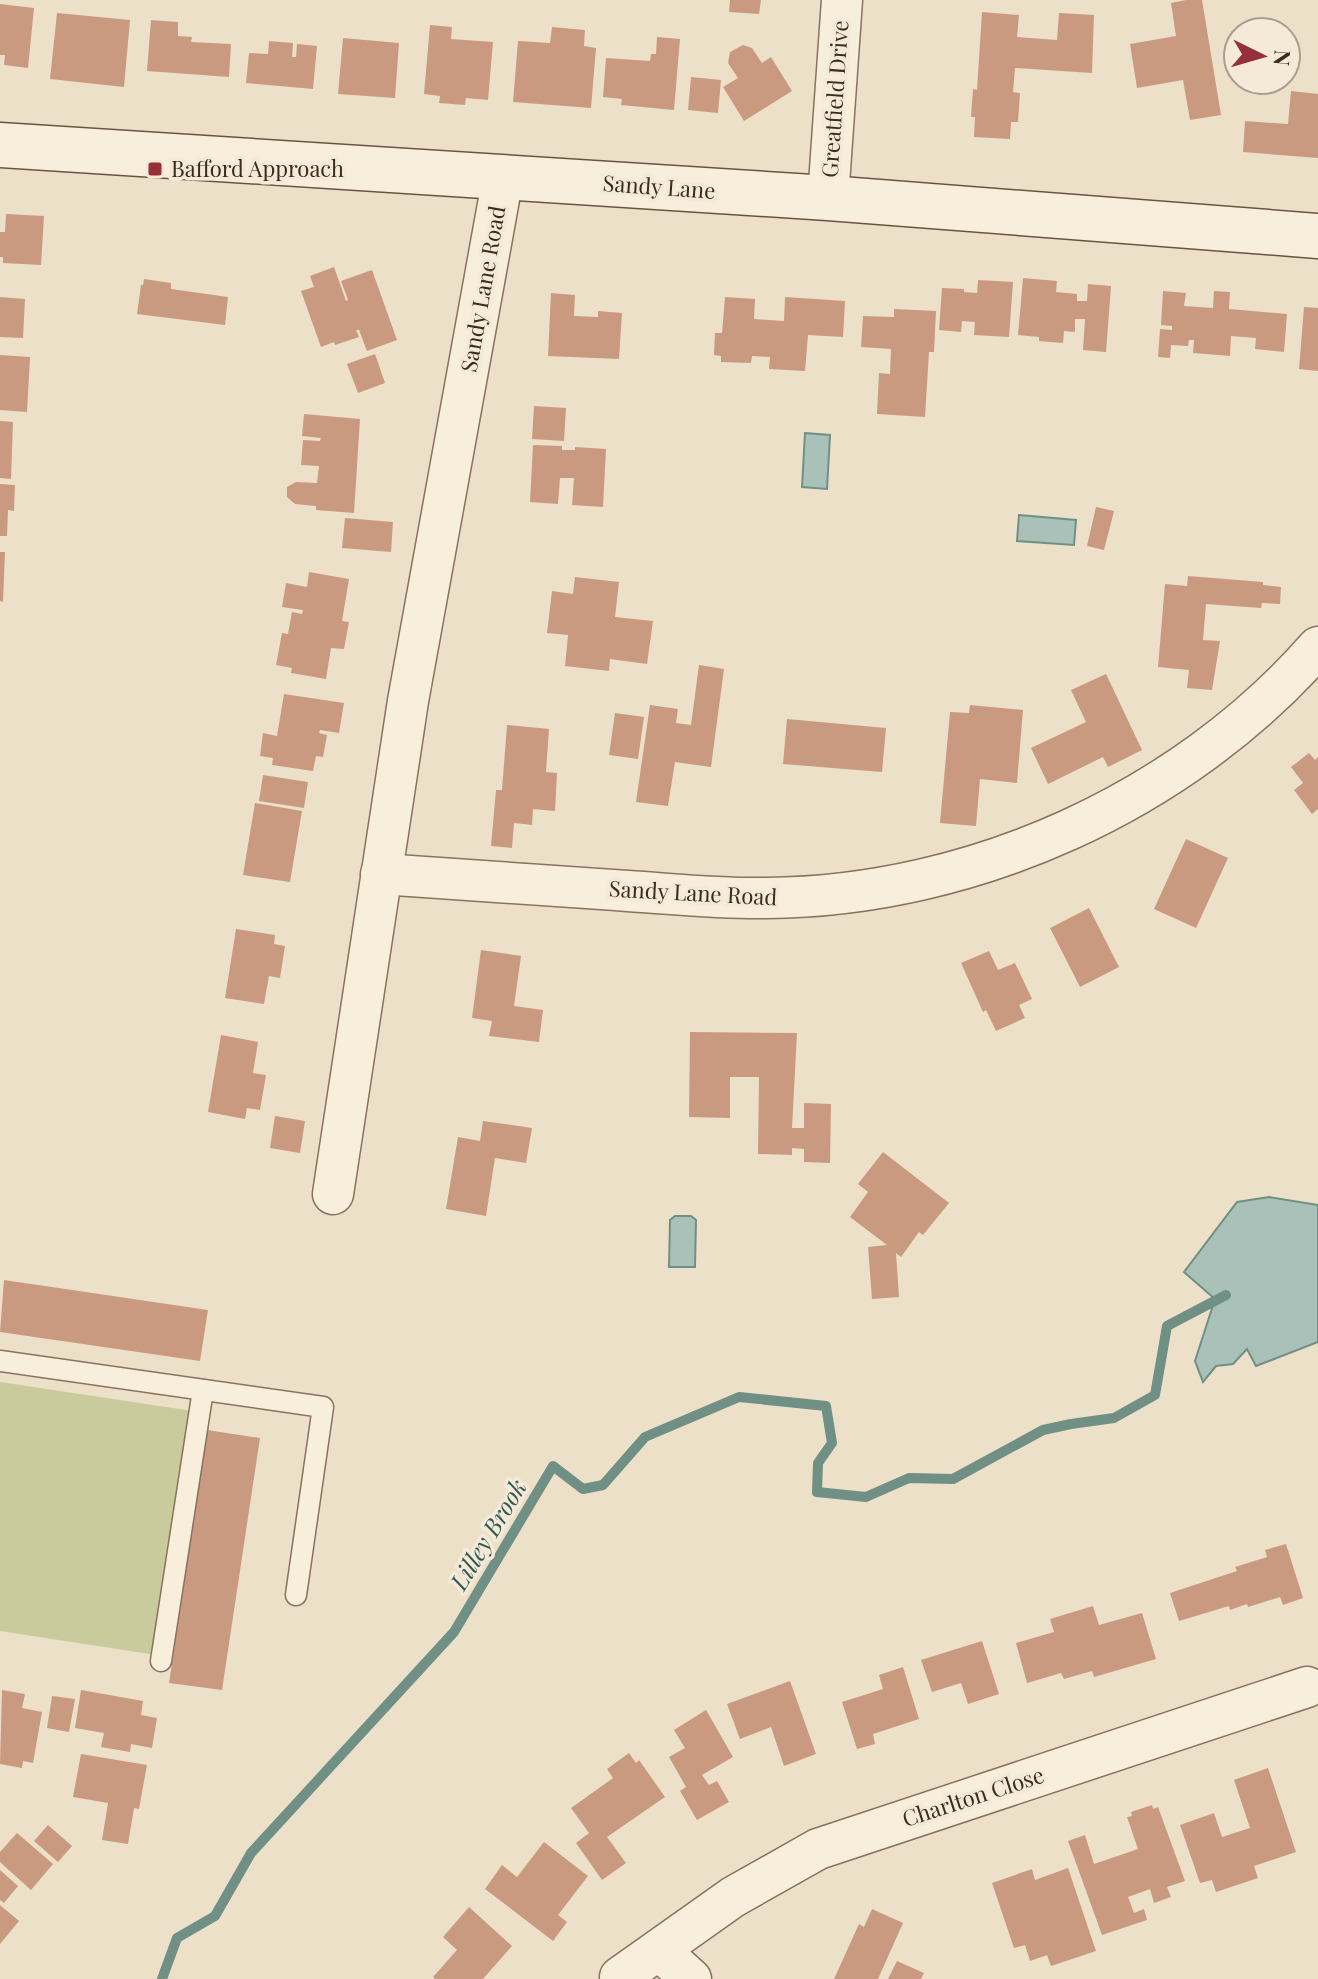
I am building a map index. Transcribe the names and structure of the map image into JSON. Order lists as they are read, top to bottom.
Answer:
{
  "streets": {
    "street": [
      "Greatfield Drive",
      "Sandy Lane",
      "Sandy Lane Road",
      "Charlton Close"
    ]
  },
  "crossings": [
    ["Greatfield Drive", "Sandy Lane"],
    ["Sandy Lane", "Sandy Lane Road"]
  ],
  "water": ["Lilley Brook"],
  "places": {
    "transit": ["Bafford Approach"]
  },
  "north": "right"
}
